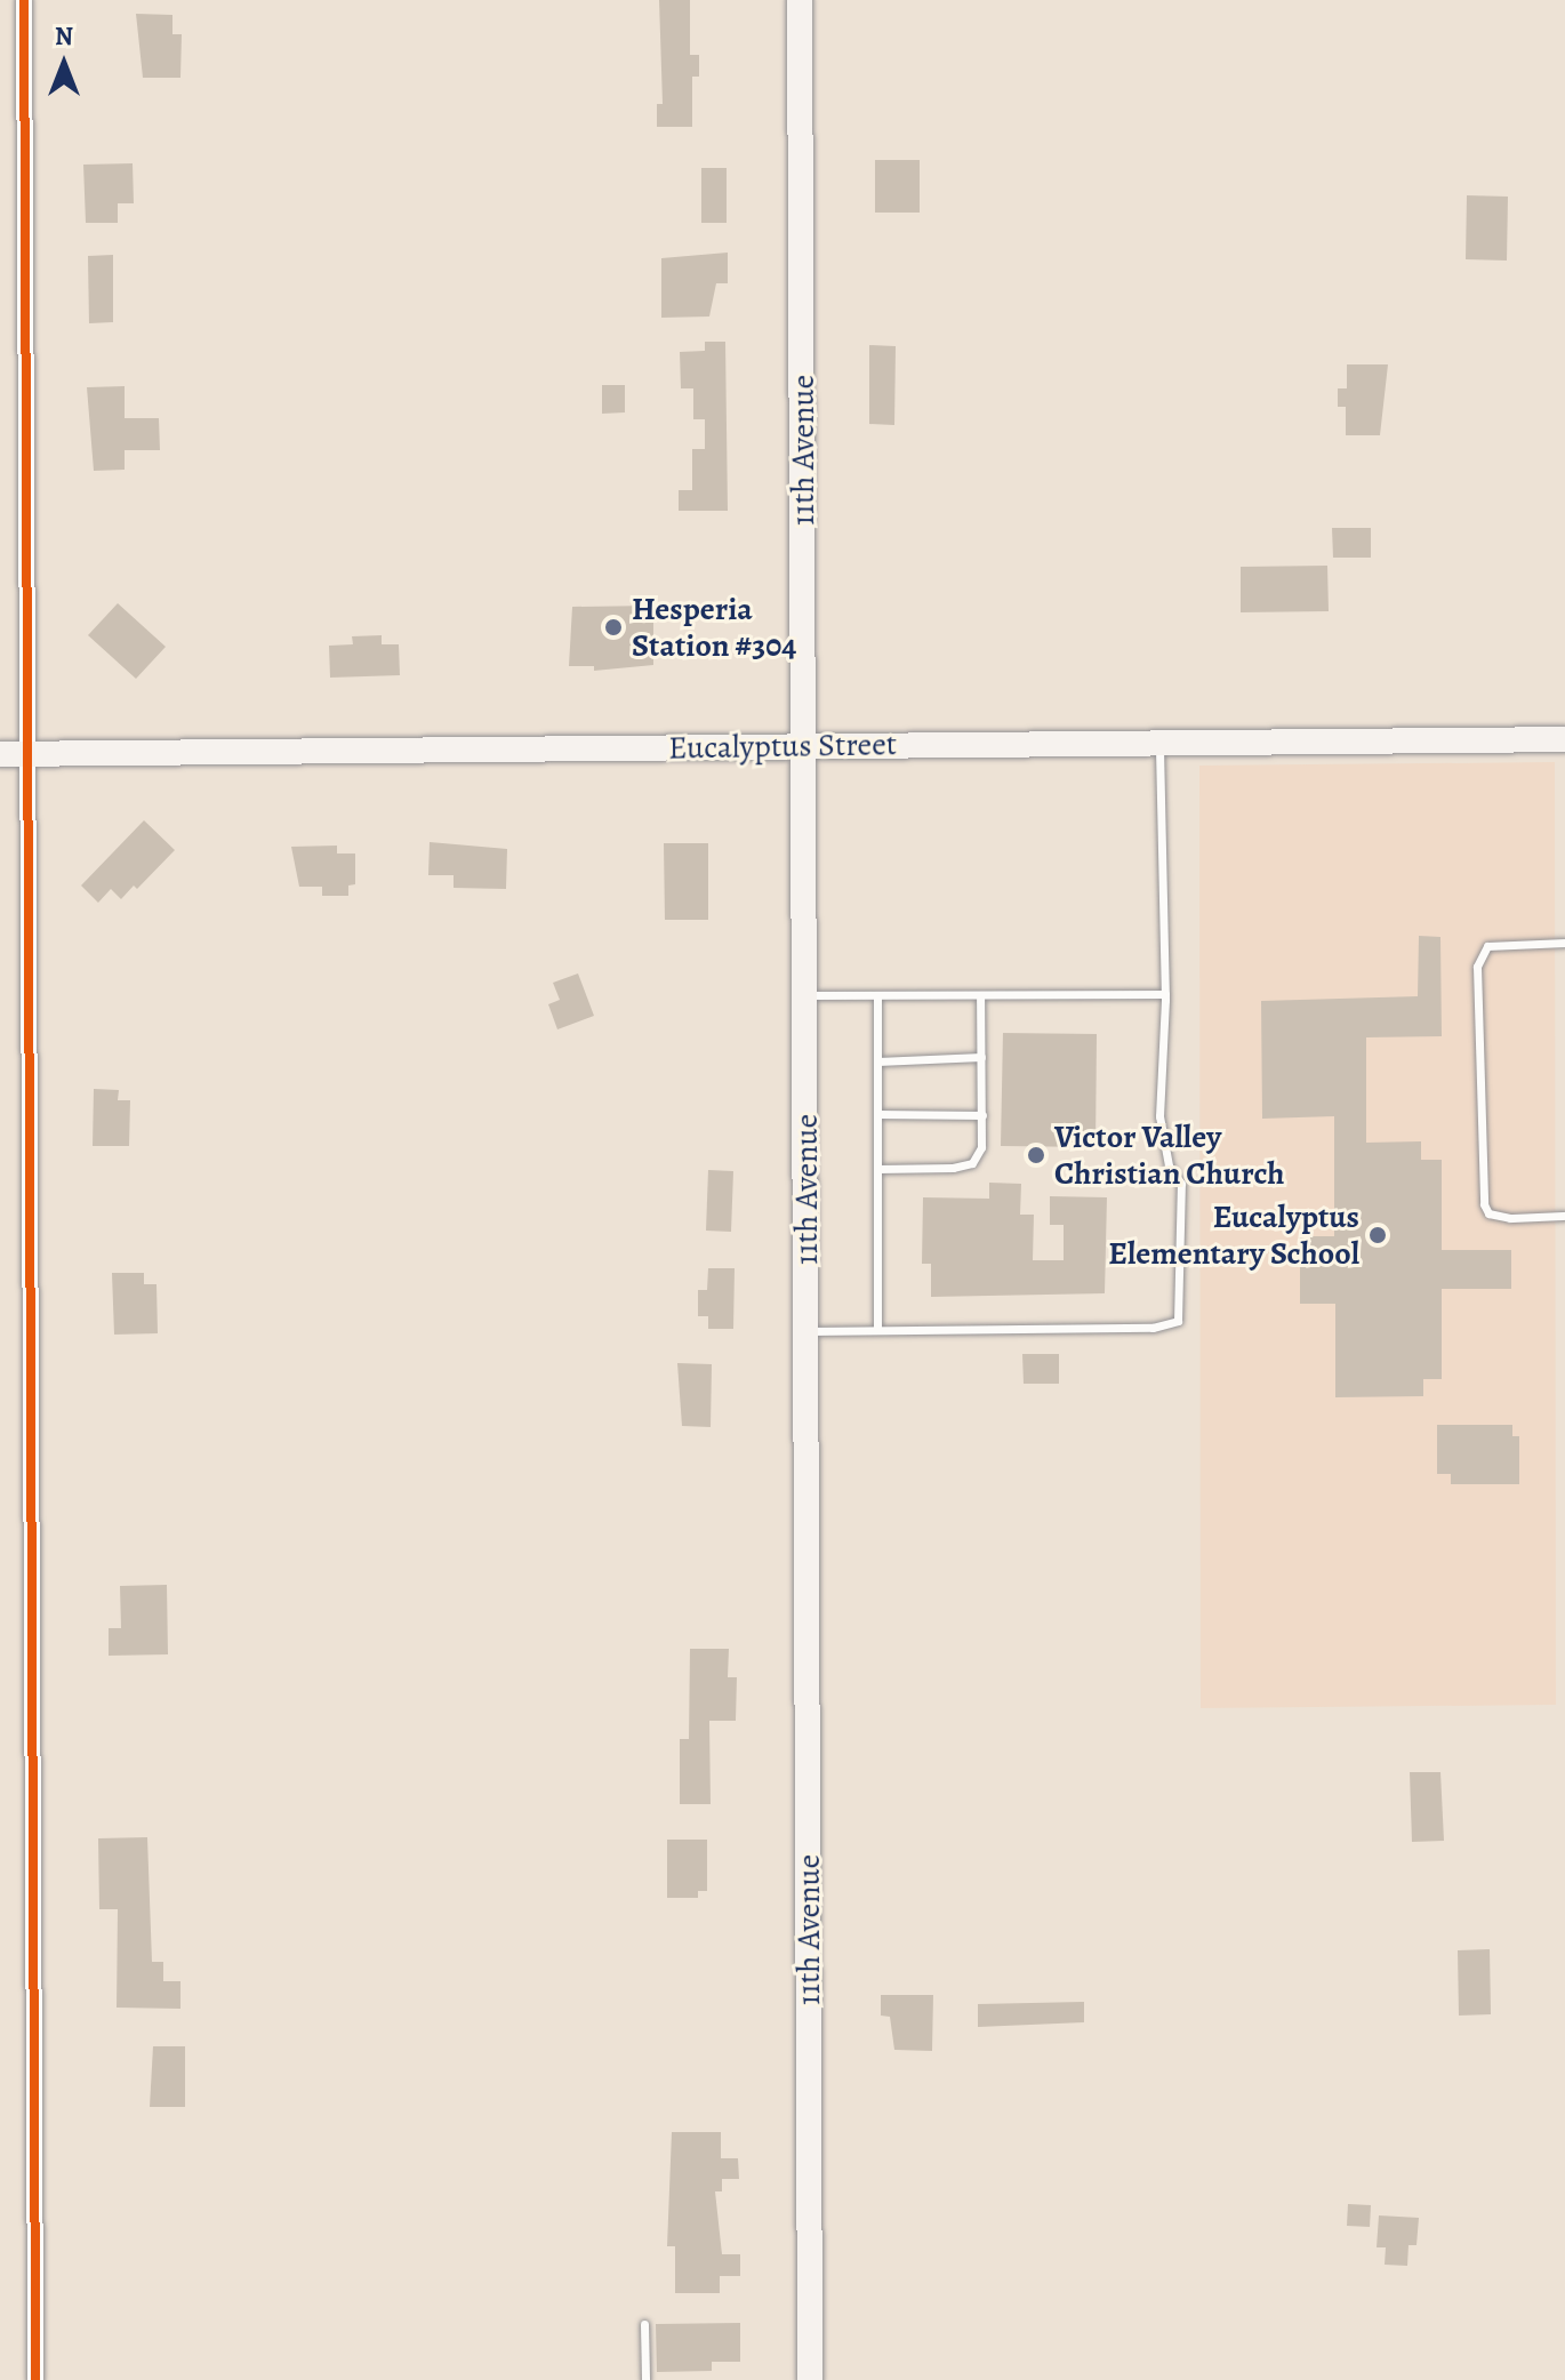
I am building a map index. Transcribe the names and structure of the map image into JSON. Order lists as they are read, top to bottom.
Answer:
{
  "streets": {
    "main road": ["11th Avenue", "Eucalyptus Street"]
  },
  "crossings": [
    ["11th Avenue", "Eucalyptus Street"]
  ],
  "places": ["Hesperia Station #304", "Victor Valley Christian Church", "Eucalyptus Elementary School"],
  "north": "top"
}
